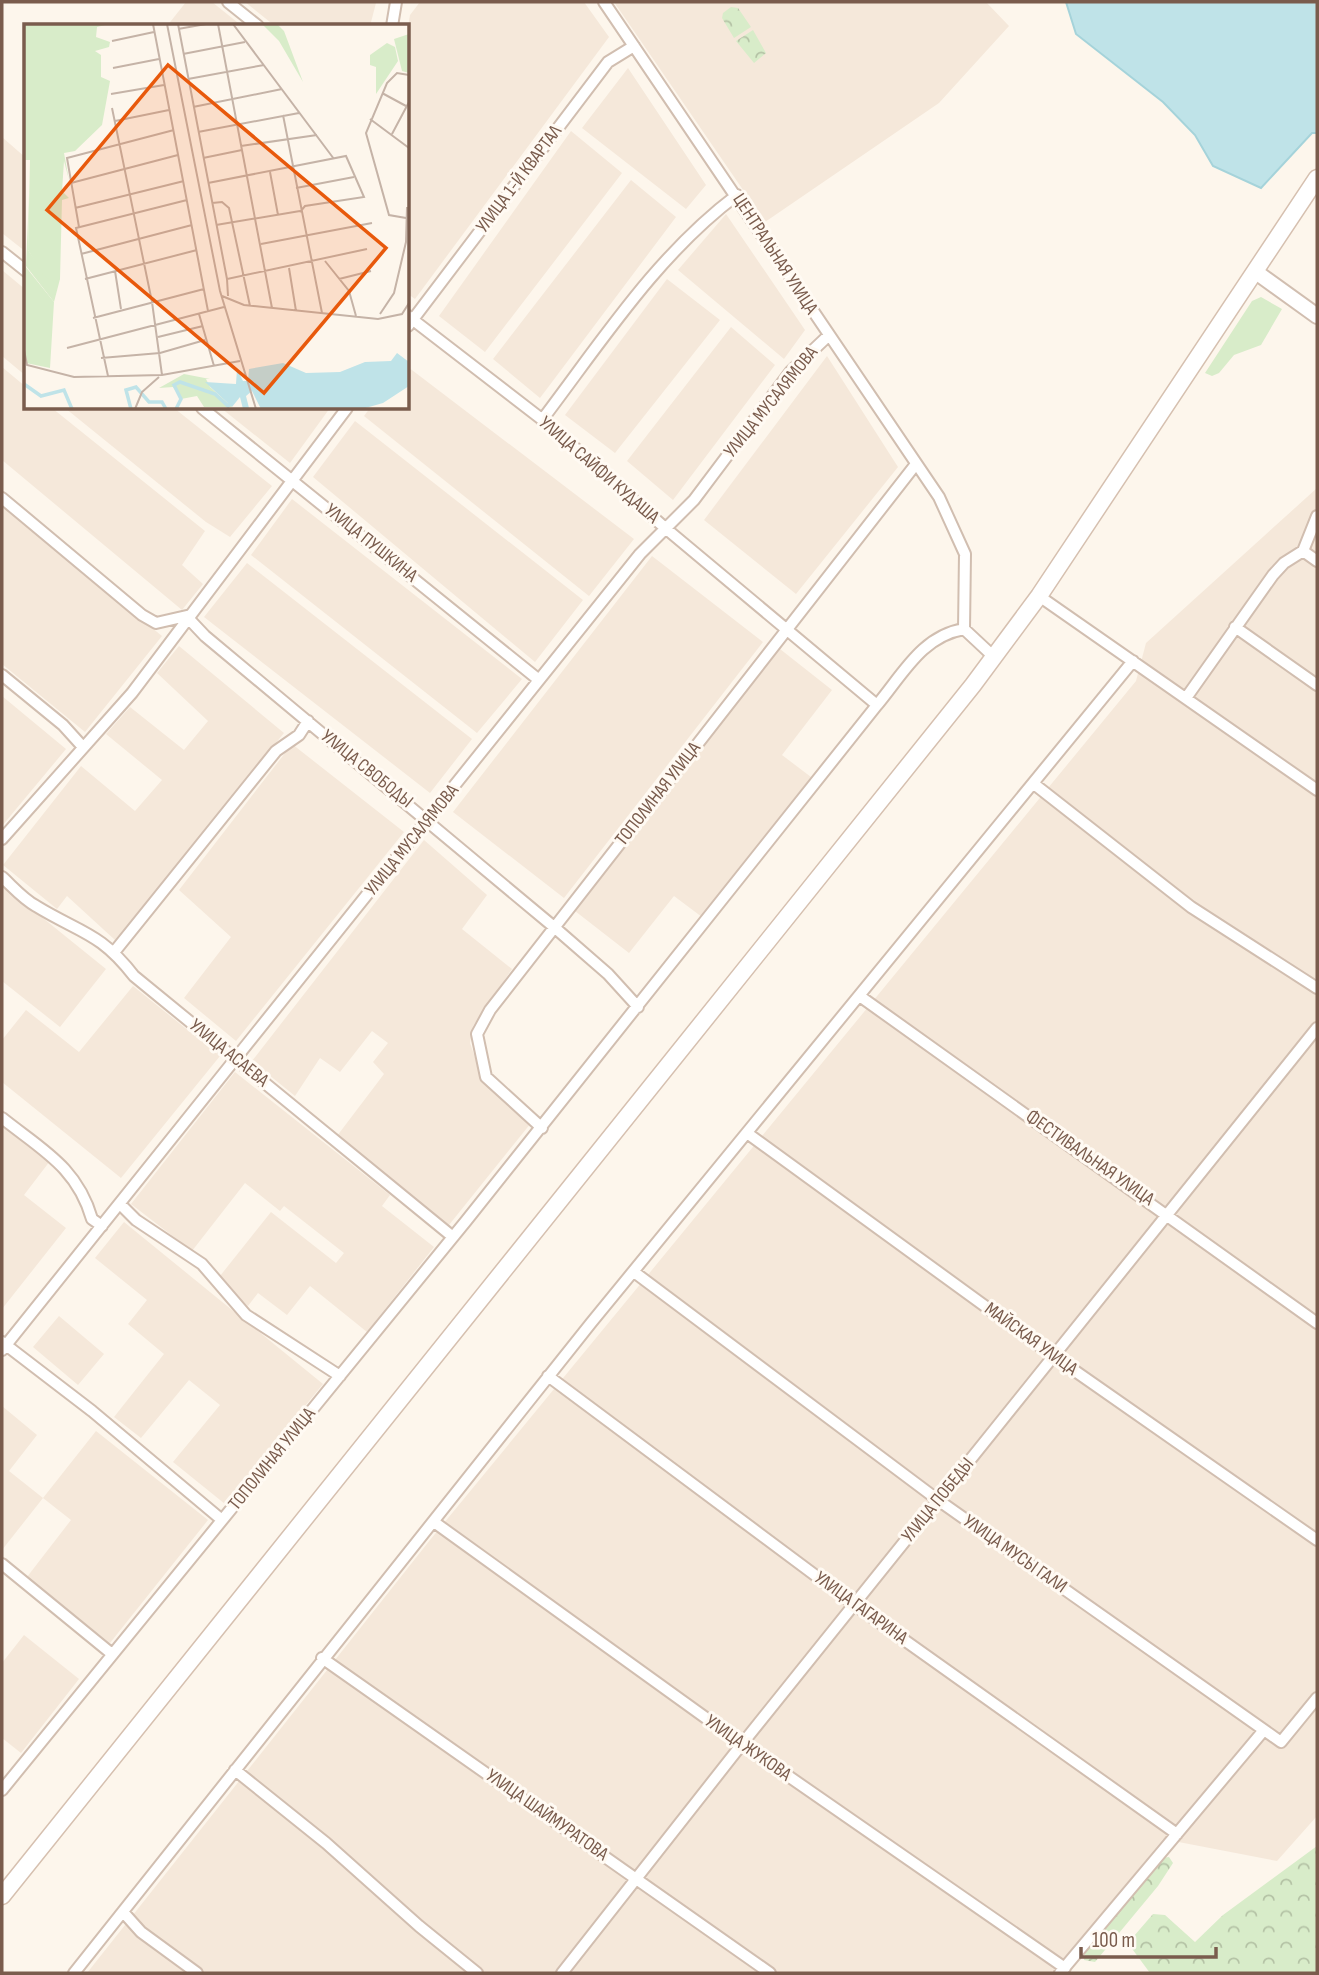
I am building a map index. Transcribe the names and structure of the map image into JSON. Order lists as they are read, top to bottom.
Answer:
{
  "streets": {
    "street": [
      "УЛИЦА 1-Й КВАРТАЛ",
      "ЦЕНТРАЛЬНАЯ УЛИЦА",
      "УЛИЦА МУСАЛЯМОВА",
      "УЛИЦА САЙФИ КУДАША",
      "УЛИЦА ПУШКИНА",
      "УЛИЦА СВОБОДЫ",
      "ТОПОЛИНАЯ УЛИЦА",
      "УЛИЦА АСАЕВА",
      "ФЕСТИВАЛЬНАЯ УЛИЦА",
      "МАЙСКАЯ УЛИЦА",
      "УЛИЦА ПОБЕДЫ",
      "УЛИЦА МУСЫ ГАЛИ",
      "УЛИЦА ГАГАРИНА",
      "УЛИЦА ЖУКОВА",
      "УЛИЦА ШАЙМУРАТОВА"
    ]
  },
  "crossings": [
    ["УЛИЦА 1-Й КВАРТАЛ", "ЦЕНТРАЛЬНАЯ УЛИЦА"],
    ["ЦЕНТРАЛЬНАЯ УЛИЦА", "УЛИЦА МУСАЛЯМОВА"],
    ["ЦЕНТРАЛЬНАЯ УЛИЦА", "ТОПОЛИНАЯ УЛИЦА"],
    ["УЛИЦА МУСАЛЯМОВА", "УЛИЦА САЙФИ КУДАША"],
    ["УЛИЦА МУСАЛЯМОВА", "УЛИЦА ПУШКИНА"],
    ["УЛИЦА МУСАЛЯМОВА", "УЛИЦА СВОБОДЫ"],
    ["УЛИЦА МУСАЛЯМОВА", "УЛИЦА АСАЕВА"],
    ["УЛИЦА САЙФИ КУДАША", "ТОПОЛИНАЯ УЛИЦА"],
    ["УЛИЦА СВОБОДЫ", "ТОПОЛИНАЯ УЛИЦА"],
    ["ТОПОЛИНАЯ УЛИЦА", "УЛИЦА АСАЕВА"],
    ["ФЕСТИВАЛЬНАЯ УЛИЦА", "УЛИЦА ПОБЕДЫ"],
    ["МАЙСКАЯ УЛИЦА", "УЛИЦА ПОБЕДЫ"],
    ["УЛИЦА ПОБЕДЫ", "УЛИЦА МУСЫ ГАЛИ"],
    ["УЛИЦА ПОБЕДЫ", "УЛИЦА ГАГАРИНА"],
    ["УЛИЦА ПОБЕДЫ", "УЛИЦА ЖУКОВА"],
    ["УЛИЦА ПОБЕДЫ", "УЛИЦА ШАЙМУРАТОВА"]
  ],
  "scale_bar": "100 m"
}
